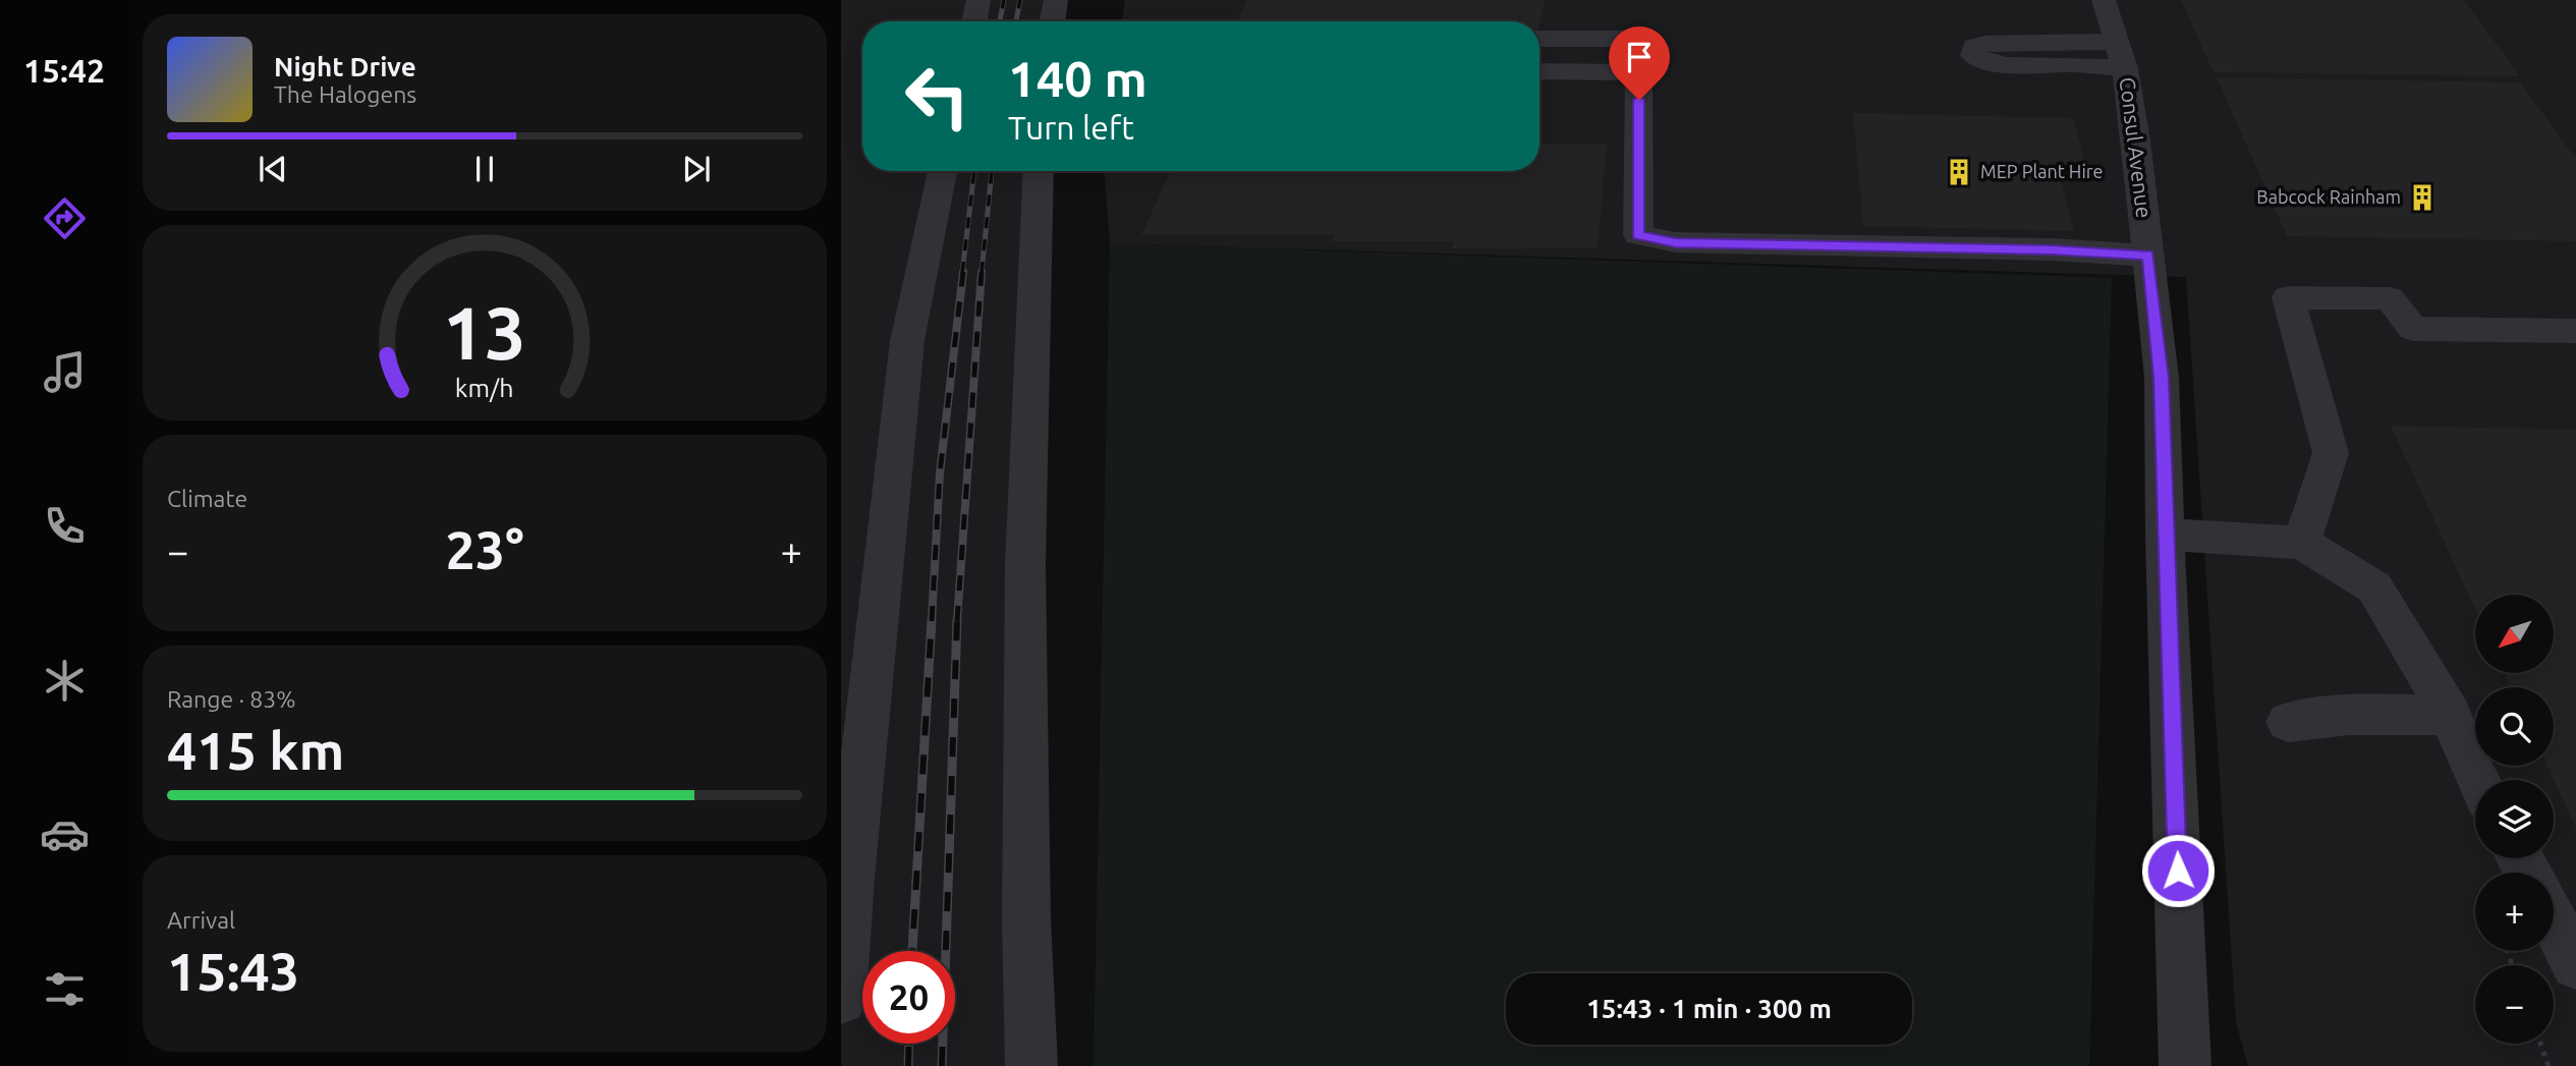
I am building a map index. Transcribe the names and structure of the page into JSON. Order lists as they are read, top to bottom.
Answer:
{
  "streets": {
    "lane": ["Consul Avenue"]
  },
  "places": {
    "building": ["MEP Plant Hire", "Babcock Rainham"]
  },
  "north": "bottom left",
  "page": {
    "tabs": "15:42",
    "turn": ["140 m", "Turn left"],
    "song": ["Night Drive", "The Halogens"],
    "tile": [
      "Climate",
      ["Range · 83%", "415 km"],
      ["Arrival", "15:43"]
    ],
    "heat": ["−", "23°", "+"],
    "map_buttons": ["+", "−"],
    "limit": "20",
    "trip": "15:43 · 1 min · 300 m",
    "gauge": ["13", "km/h"]
  }
}
